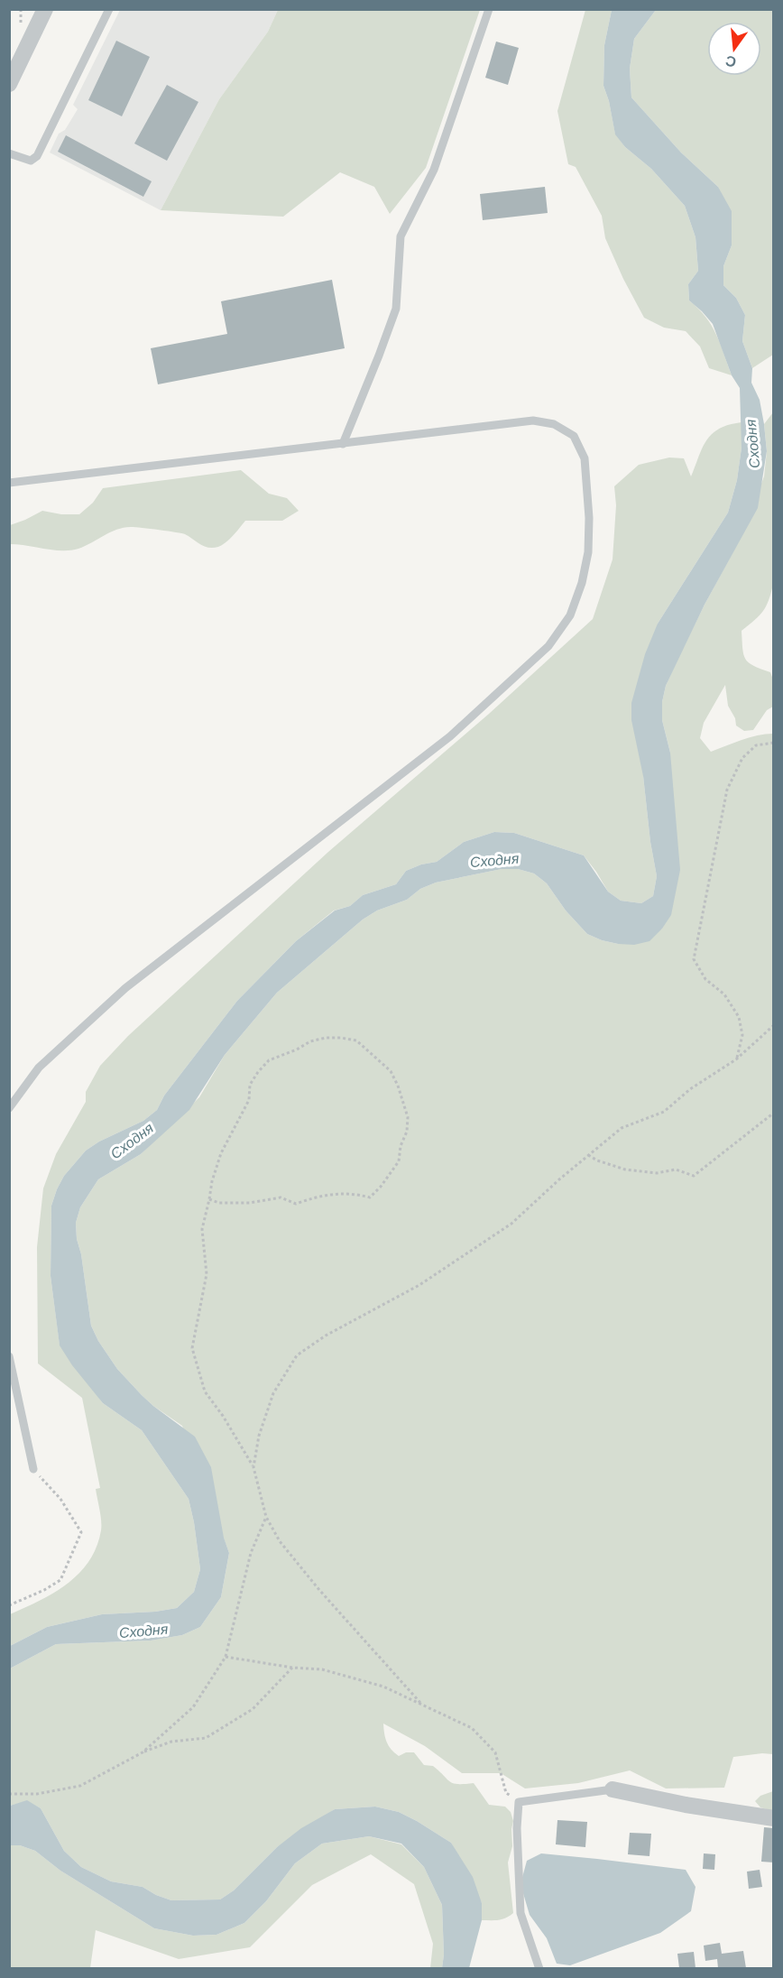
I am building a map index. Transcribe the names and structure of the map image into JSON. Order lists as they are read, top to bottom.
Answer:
{
  "water": ["Сходня"],
  "north": "bottom"
}
